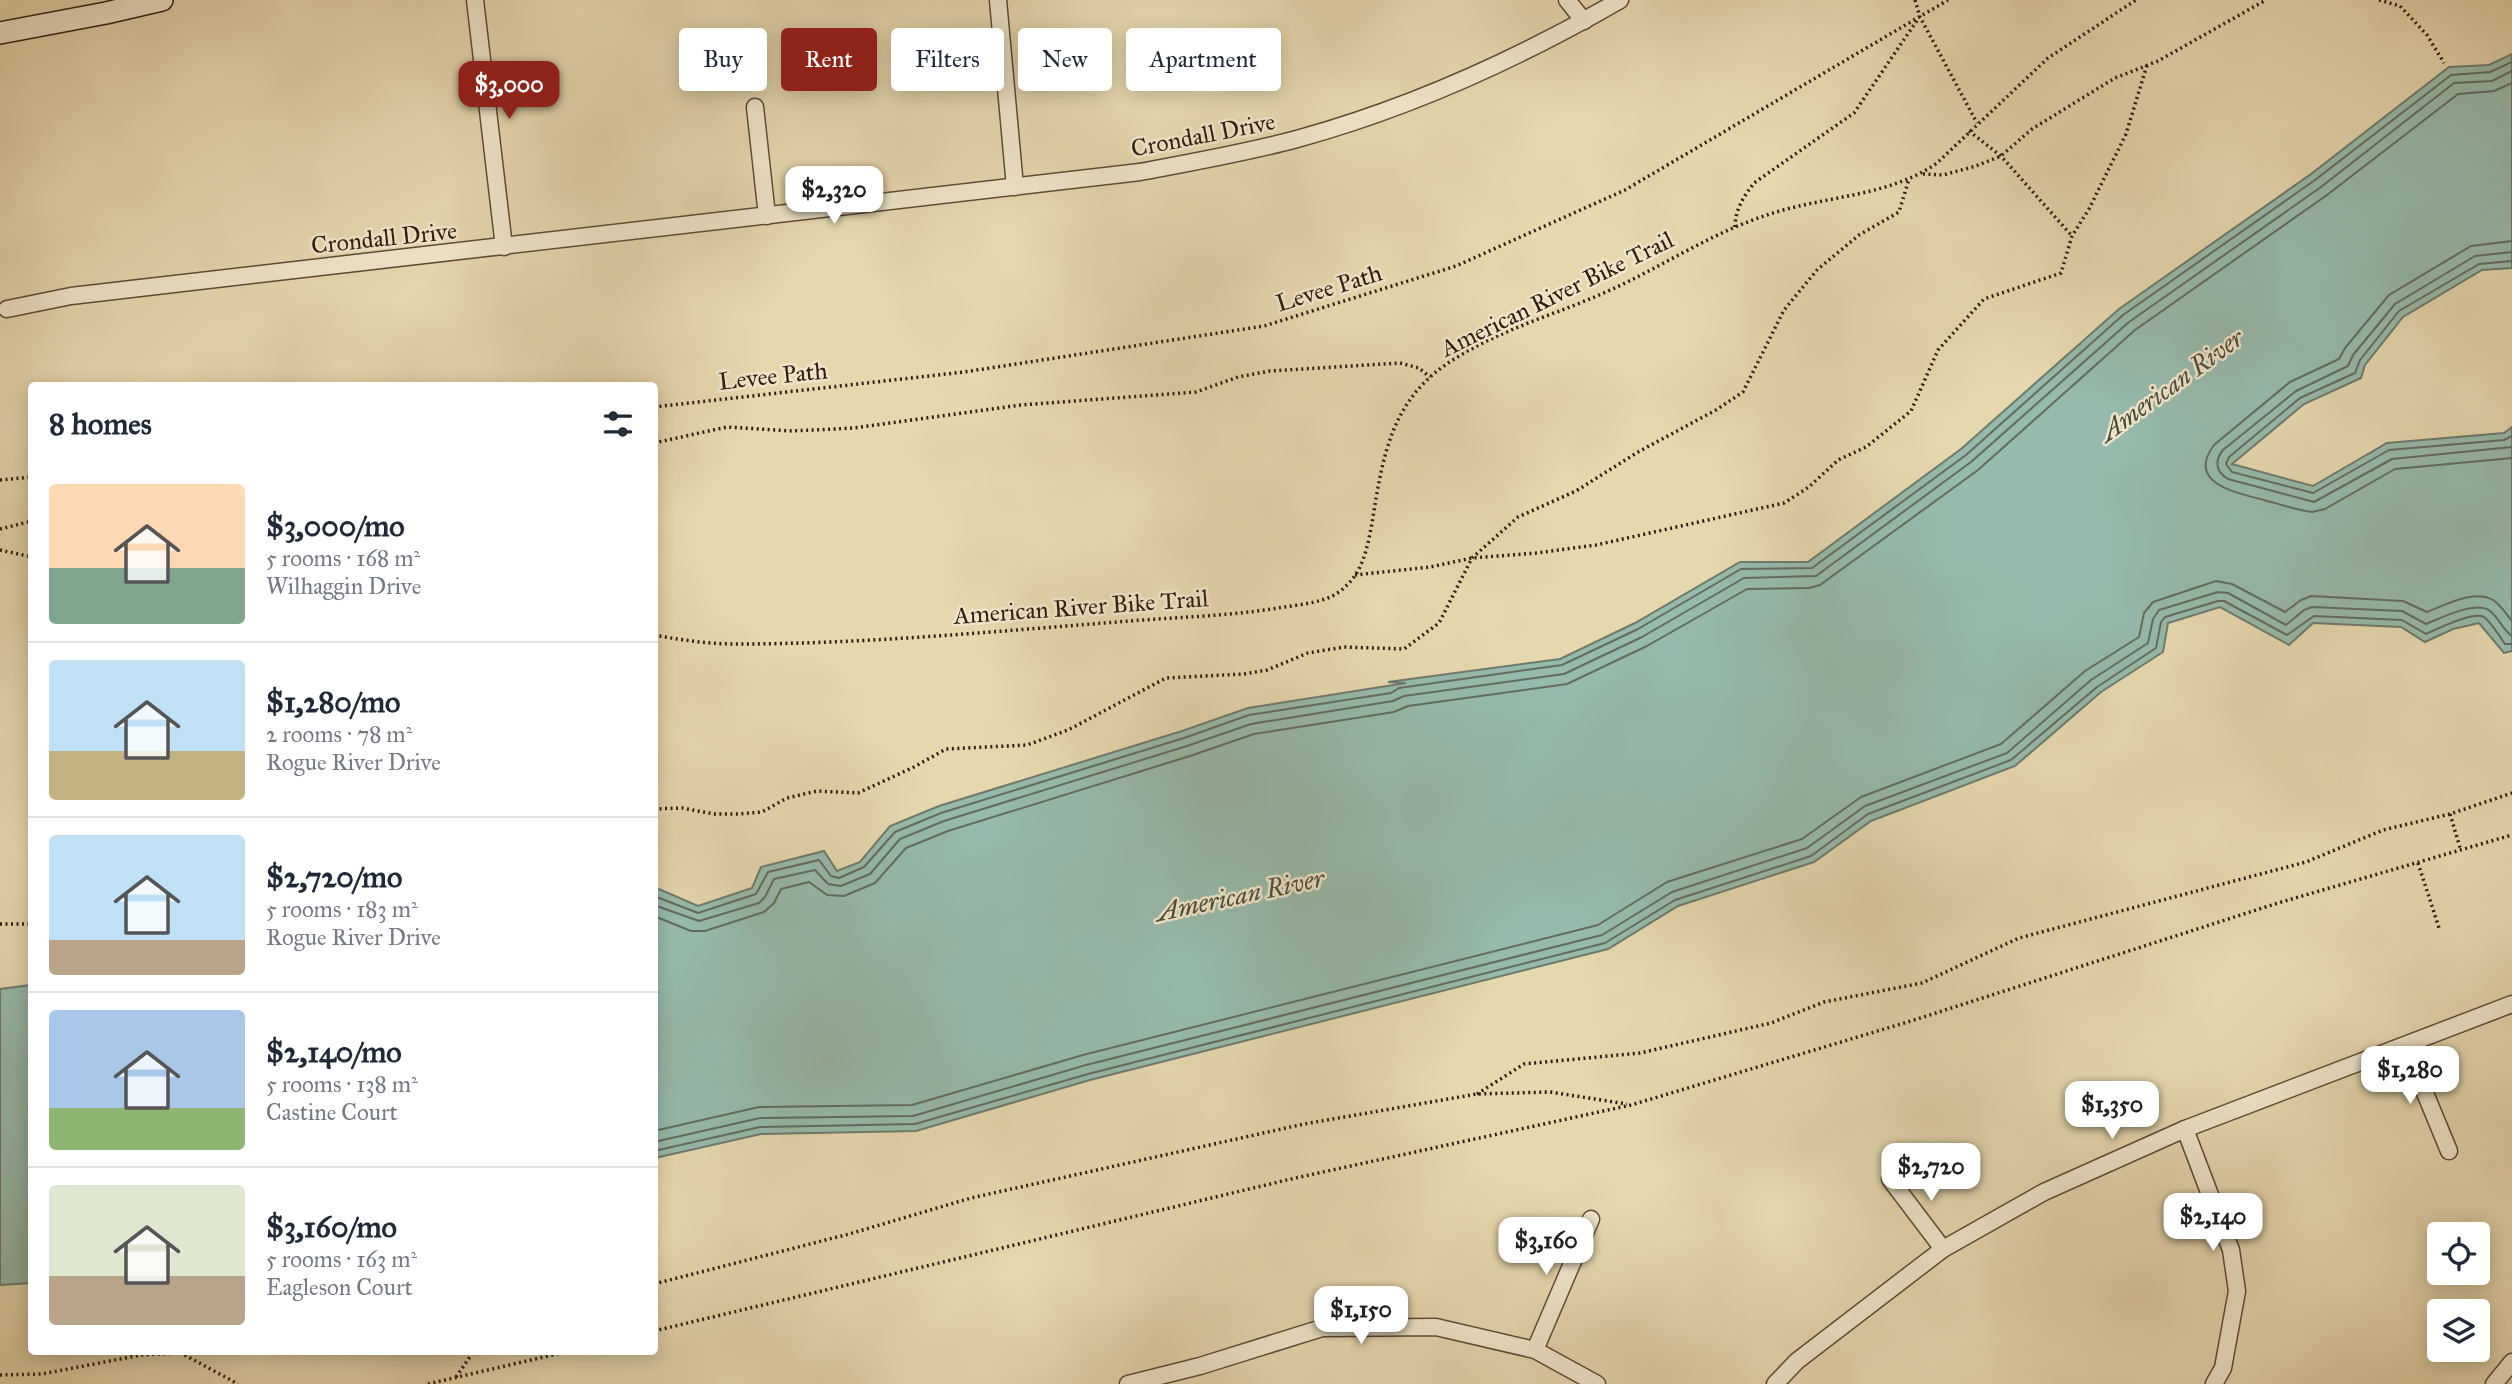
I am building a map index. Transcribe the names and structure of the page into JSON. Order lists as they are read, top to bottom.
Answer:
{
  "streets": {
    "street": ["Crondall Drive"],
    "path": ["Levee Path", "American River Bike Trail"]
  },
  "water": ["American River"],
  "page": {
    "chip": [
      "Buy",
      "Rent",
      "Filters",
      "New",
      "Apartment"
    ],
    "price": [
      "$3,000",
      "$2,320",
      "$1,280",
      "$1,350",
      "$2,720",
      "$2,140",
      "$3,160",
      "$1,150"
    ],
    "heading": "8 homes",
    "list": [
      {
        "name": "$3,000/mo",
        "note": "5 rooms · 168 m² · Wilhaggin Drive"
      },
      {
        "name": "$1,280/mo",
        "note": "2 rooms · 78 m² · Rogue River Drive"
      },
      {
        "name": "$2,720/mo",
        "note": "5 rooms · 183 m² · Rogue River Drive"
      },
      {
        "name": "$2,140/mo",
        "note": "5 rooms · 138 m² · Castine Court"
      },
      {
        "name": "$3,160/mo",
        "note": "5 rooms · 163 m² · Eagleson Court"
      }
    ]
  }
}
